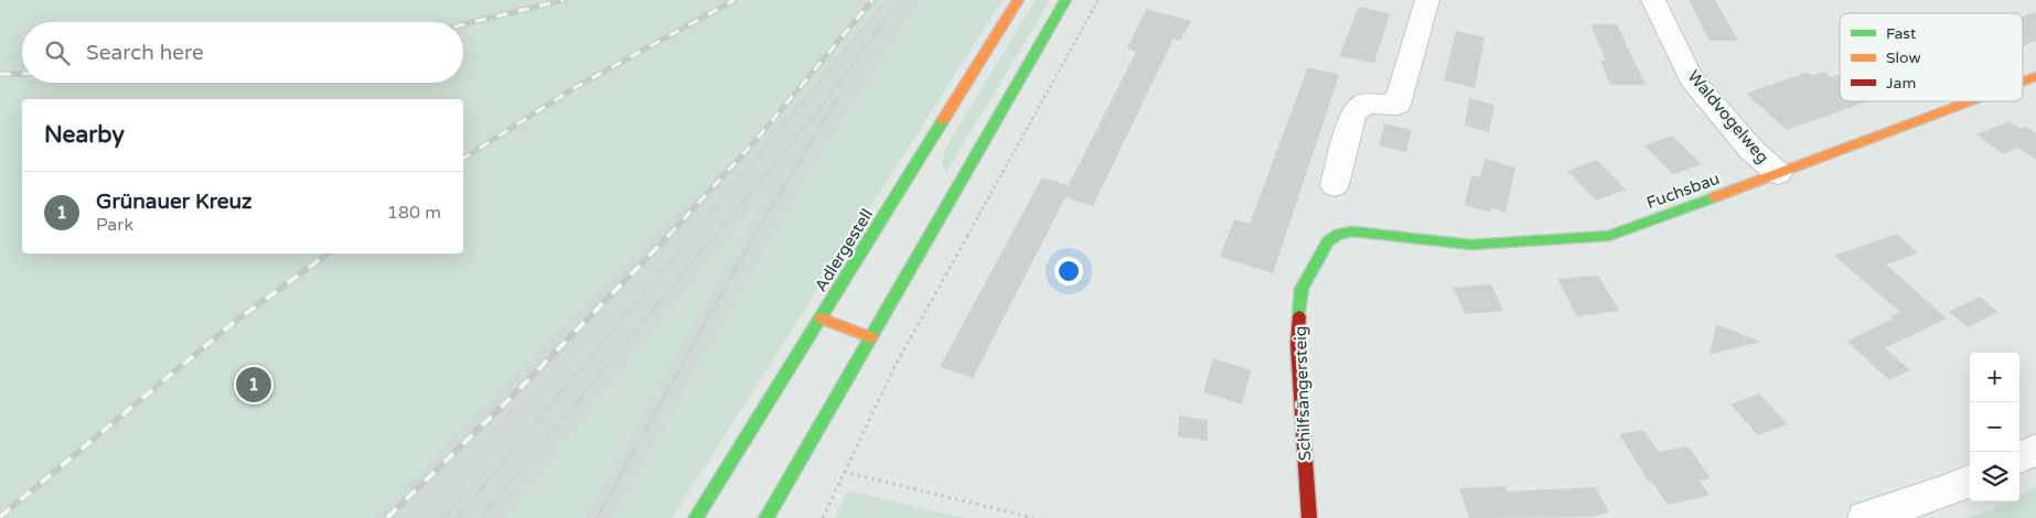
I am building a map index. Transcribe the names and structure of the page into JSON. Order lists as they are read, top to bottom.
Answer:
{
  "streets": {
    "main road": ["Fuchsbau", "Adlergestell", "Schilfsängersteig"],
    "street": ["Waldvogelweg"]
  },
  "crossings": [
    ["Waldvogelweg", "Fuchsbau"],
    ["Fuchsbau", "Schilfsängersteig"]
  ],
  "legend": ["Fast", "Slow", "Jam"],
  "page": {
    "search": "Search here",
    "heading": "Nearby",
    "list": [
      {
        "mark": "1",
        "name": "Grünauer Kreuz",
        "note": "Park",
        "value": "180 m"
      }
    ],
    "map_buttons": ["+", "−"],
    "pins": "1"
  }
}
